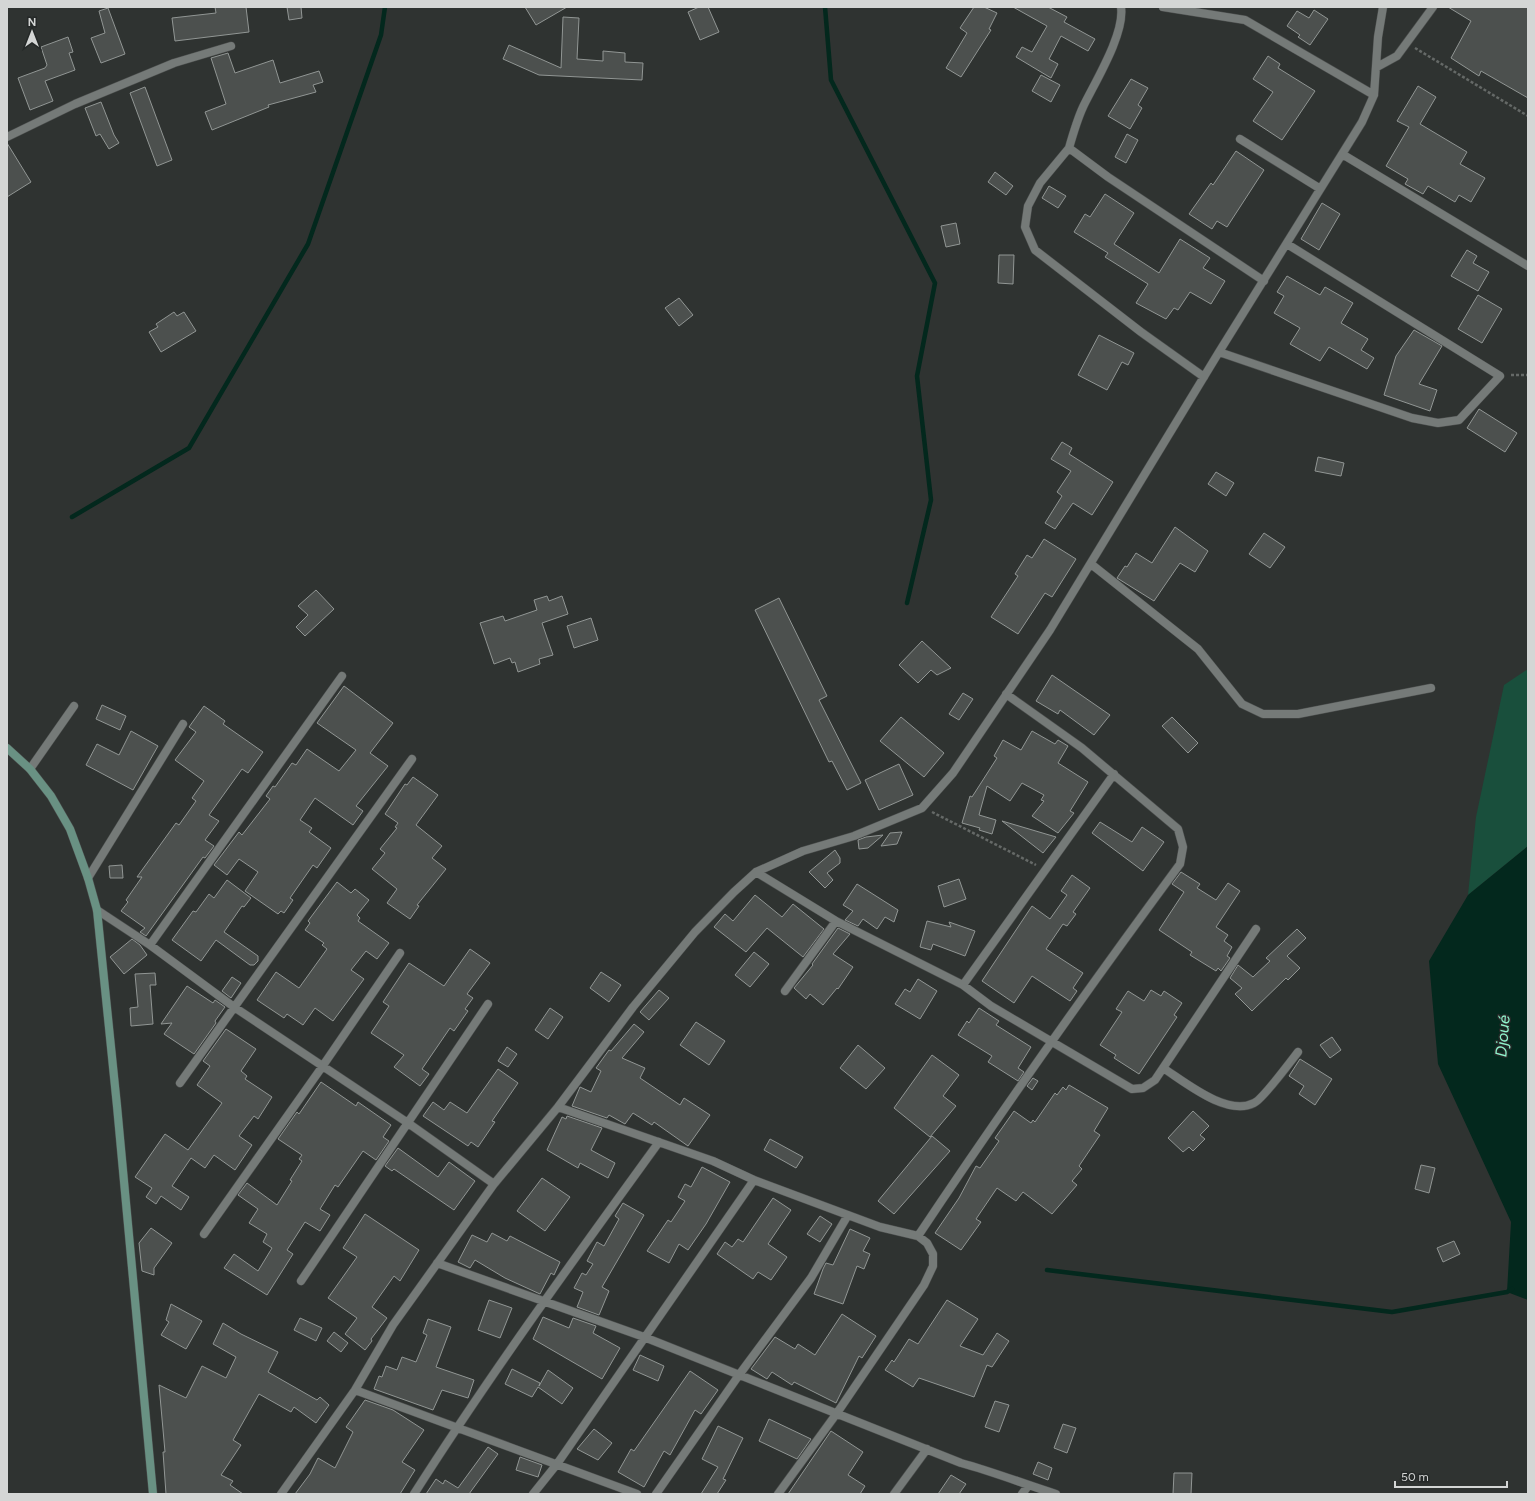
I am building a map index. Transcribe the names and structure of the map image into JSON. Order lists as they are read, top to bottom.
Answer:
{
  "water": ["Djoué"],
  "scale_bar": "50 m",
  "north": "top"
}
